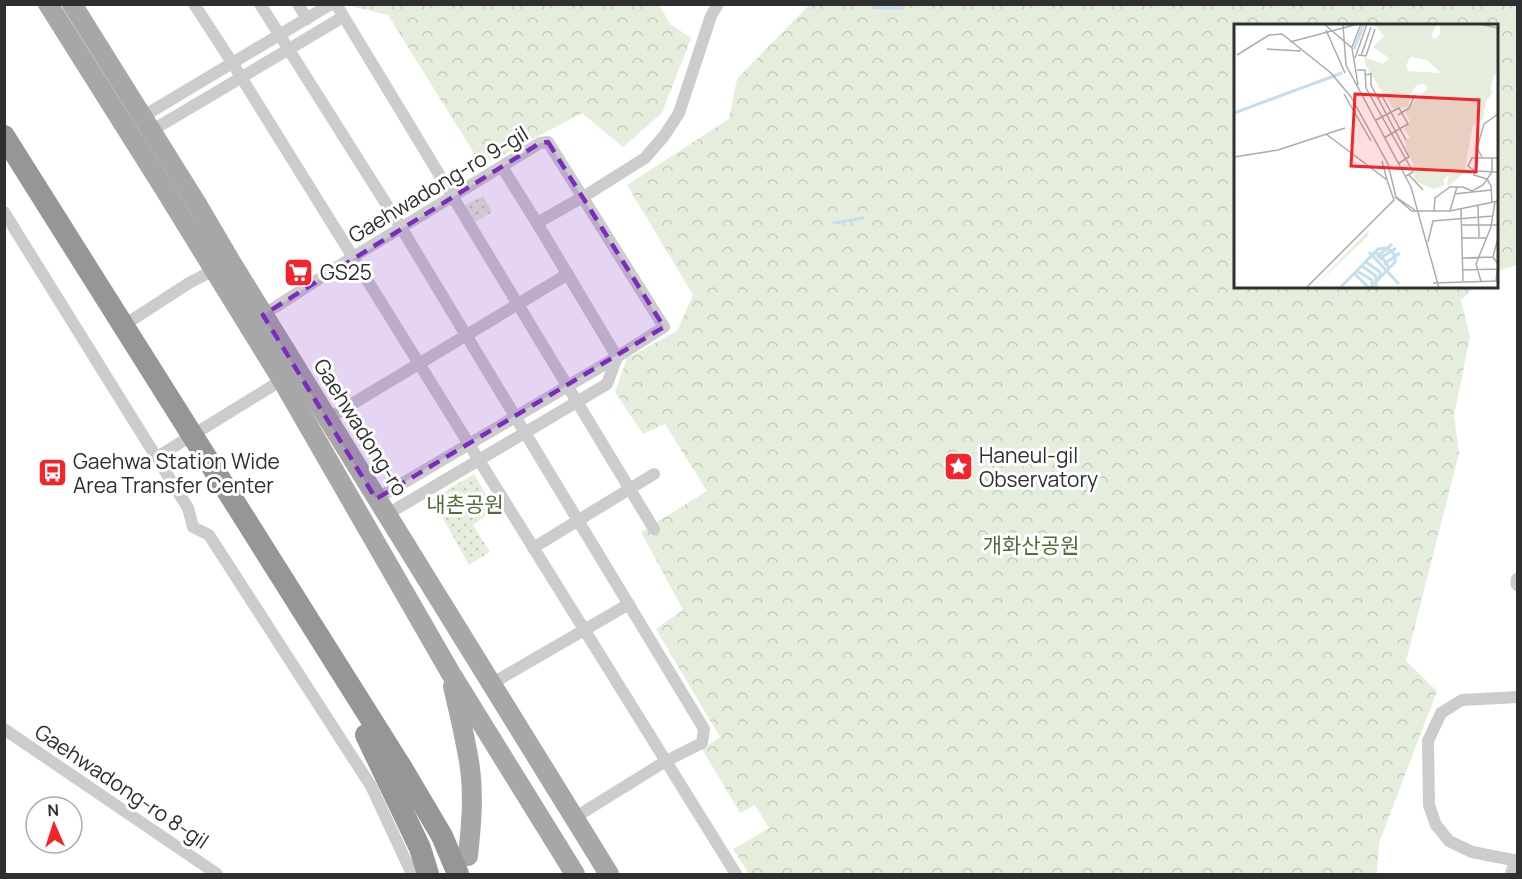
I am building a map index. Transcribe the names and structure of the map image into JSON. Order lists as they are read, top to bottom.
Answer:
{
  "streets": {
    "main road": ["Gaehwadong-ro"],
    "street": ["Gaehwadong-ro 9-gil", "Gaehwadong-ro 8-gil"]
  },
  "crossings": [
    ["Gaehwadong-ro 9-gil", "Gaehwadong-ro"]
  ],
  "parks": ["내촌공원", "개화산공원"],
  "places": {
    "supermarket": ["GS25"],
    "place": ["Haneul-gil Observatory"],
    "bus stop": ["Gaehwa Station Wide Area Transfer Center"]
  },
  "north": "top"
}
